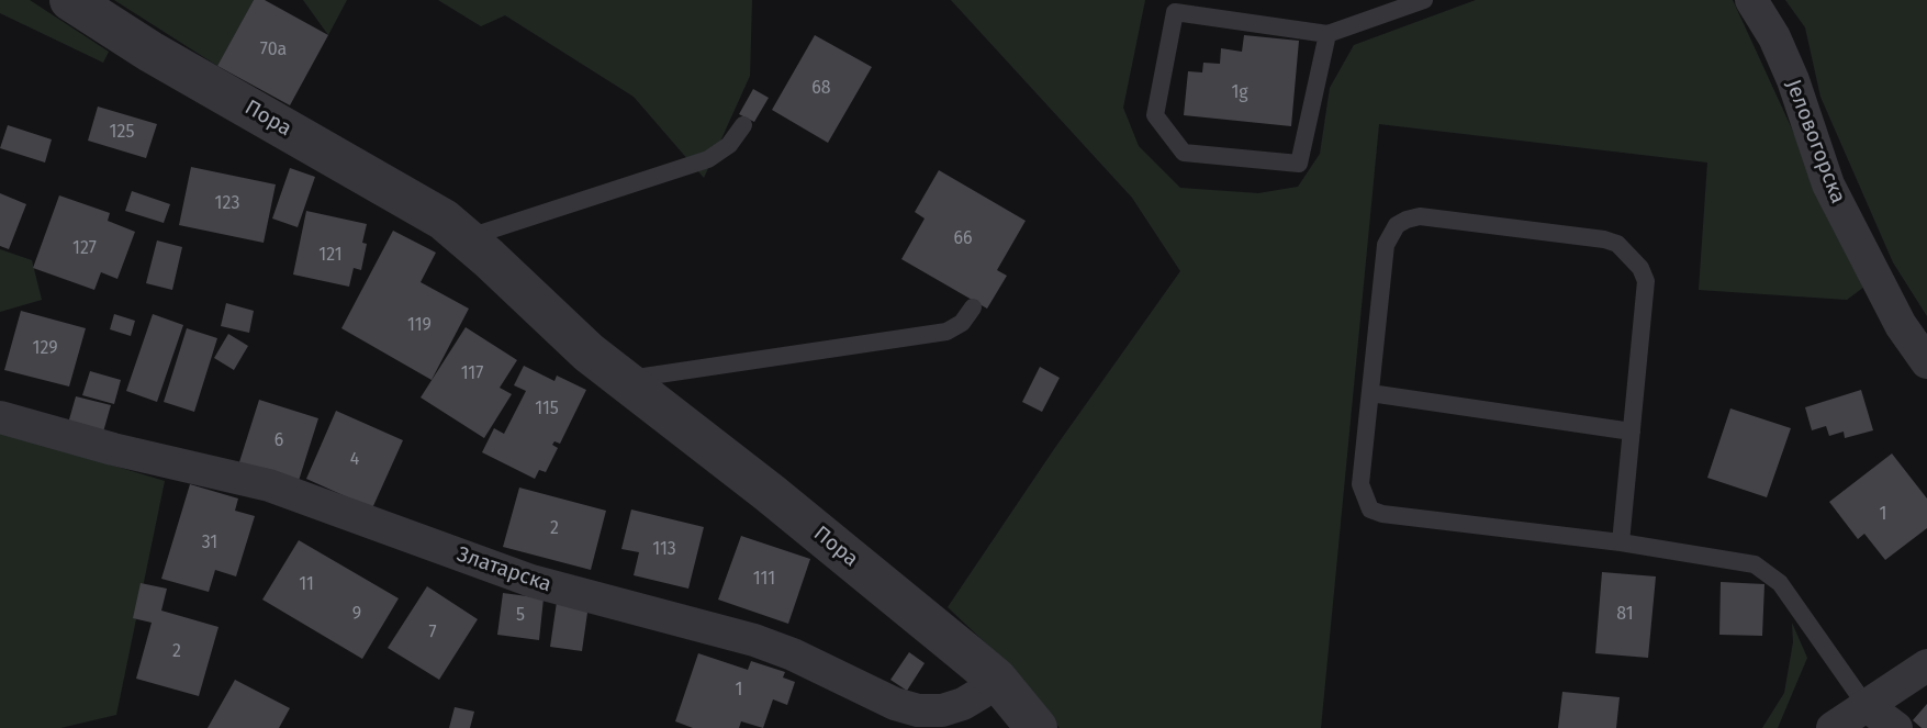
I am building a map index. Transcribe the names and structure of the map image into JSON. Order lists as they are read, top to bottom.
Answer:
{
  "streets": {
    "street": ["Пора", "Јеловогорска", "Златарска"]
  },
  "crossings": [
    ["Пора", "Златарска"]
  ],
  "house_numbers": [
    "70a",
    "68",
    "1g",
    "125",
    "123",
    "66",
    "127",
    "121",
    "119",
    "129",
    "117",
    "115",
    "6",
    "4",
    "1",
    "2",
    "31",
    "113",
    "111",
    "11",
    "9",
    "81",
    "5",
    "7",
    "2",
    "1"
  ]
}
